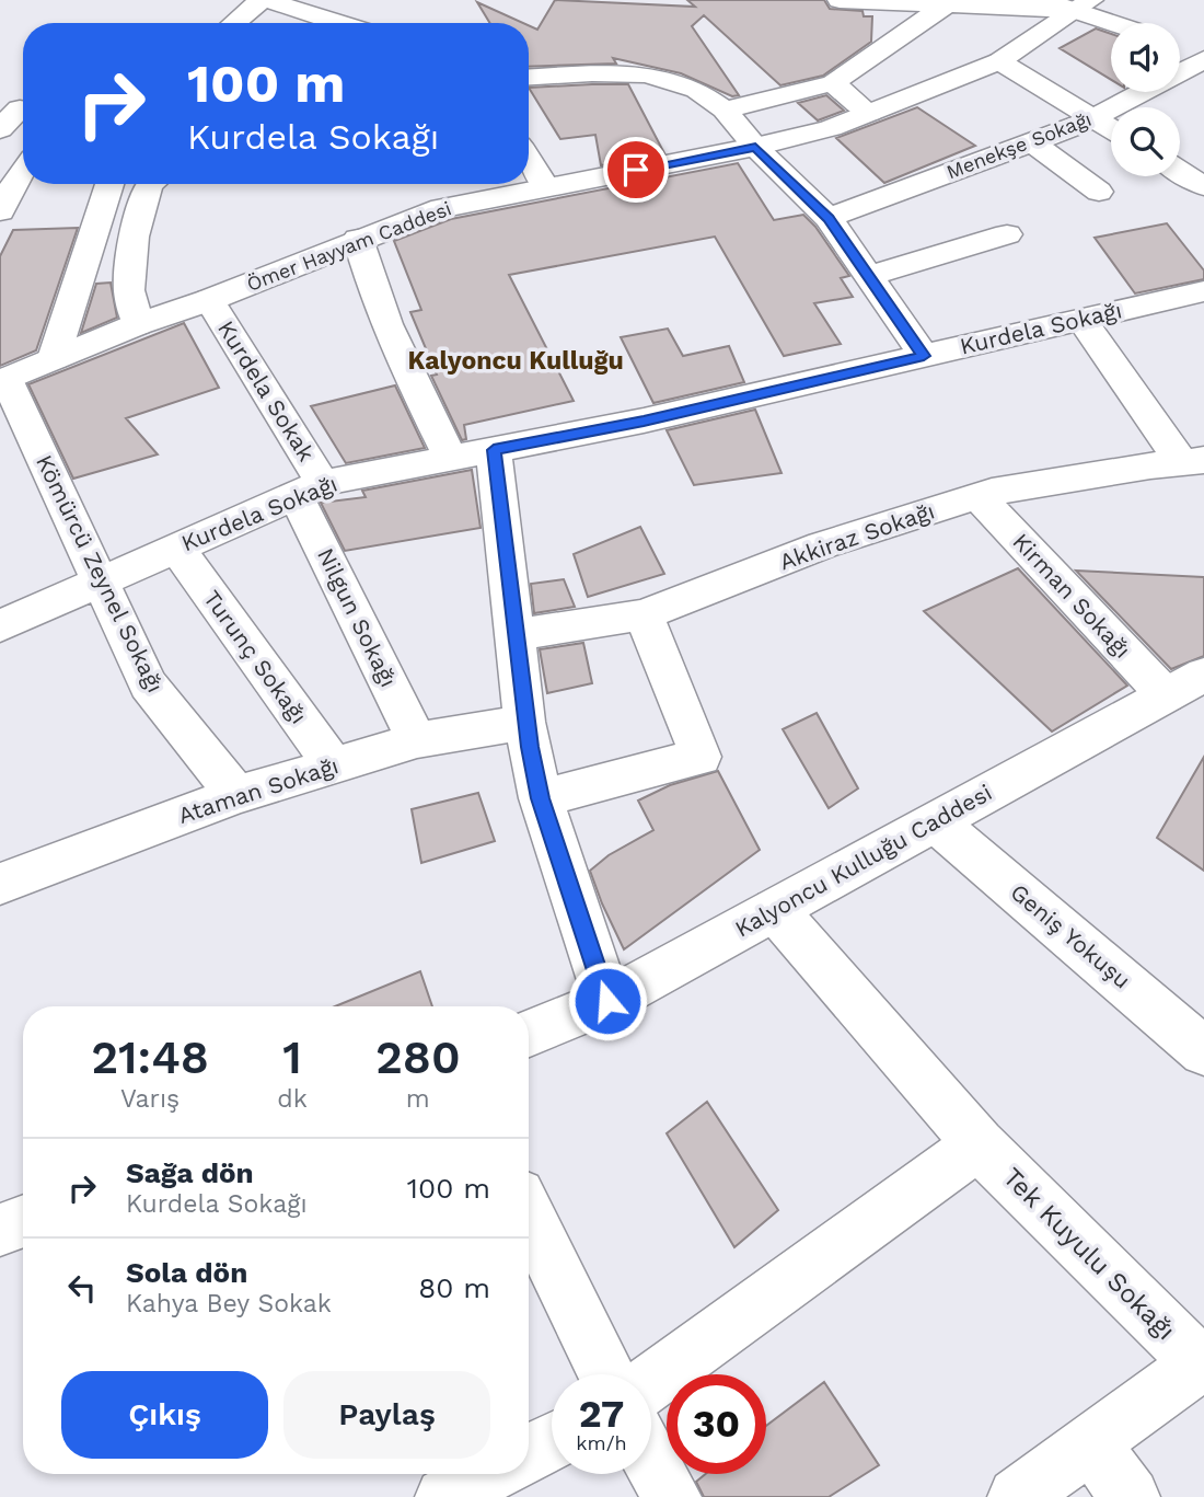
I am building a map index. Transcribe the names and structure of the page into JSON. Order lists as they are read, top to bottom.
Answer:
{
  "streets": {
    "street": [
      "Menekşe Sokağı",
      "Ömer Hayyam Caddesi",
      "Kurdela Sokağı",
      "Kurdela Sokak",
      "Akkiraz Sokağı",
      "Kömürcü Zeynel Sokağı",
      "Kirman Sokağı",
      "Nilgun Sokağı",
      "Turunç Sokağı",
      "Ataman Sokağı",
      "Kalyoncu Kulluğu Caddesi",
      "Geniş Yokuşu",
      "Tek Kuyulu Sokağı"
    ]
  },
  "crossings": [
    ["Ömer Hayyam Caddesi", "Kurdela Sokak"],
    ["Ömer Hayyam Caddesi", "Kömürcü Zeynel Sokağı"],
    ["Kurdela Sokağı", "Kurdela Sokak"],
    ["Kurdela Sokağı", "Kömürcü Zeynel Sokağı"],
    ["Kurdela Sokağı", "Nilgun Sokağı"],
    ["Kurdela Sokağı", "Turunç Sokağı"],
    ["Kurdela Sokak", "Nilgun Sokağı"],
    ["Akkiraz Sokağı", "Kirman Sokağı"],
    ["Kömürcü Zeynel Sokağı", "Ataman Sokağı"],
    ["Kirman Sokağı", "Kalyoncu Kulluğu Caddesi"],
    ["Nilgun Sokağı", "Ataman Sokağı"],
    ["Turunç Sokağı", "Ataman Sokağı"],
    ["Kalyoncu Kulluğu Caddesi", "Geniş Yokuşu"],
    ["Kalyoncu Kulluğu Caddesi", "Tek Kuyulu Sokağı"]
  ],
  "districts": ["Kalyoncu Kulluğu"],
  "page": {
    "turn": ["100 m", "Kurdela Sokağı"],
    "eta": [
      "21:48",
      "Varış",
      "1",
      "dk",
      "280",
      "m"
    ],
    "list": [
      {
        "name": "Sağa dön",
        "note": "Kurdela Sokağı",
        "value": "100 m"
      },
      {
        "name": "Sola dön",
        "note": "Kahya Bey Sokak",
        "value": "80 m"
      }
    ],
    "buttons": ["Çıkış", "Paylaş"],
    "speed": "27 km/h",
    "limit": "30"
  }
}
